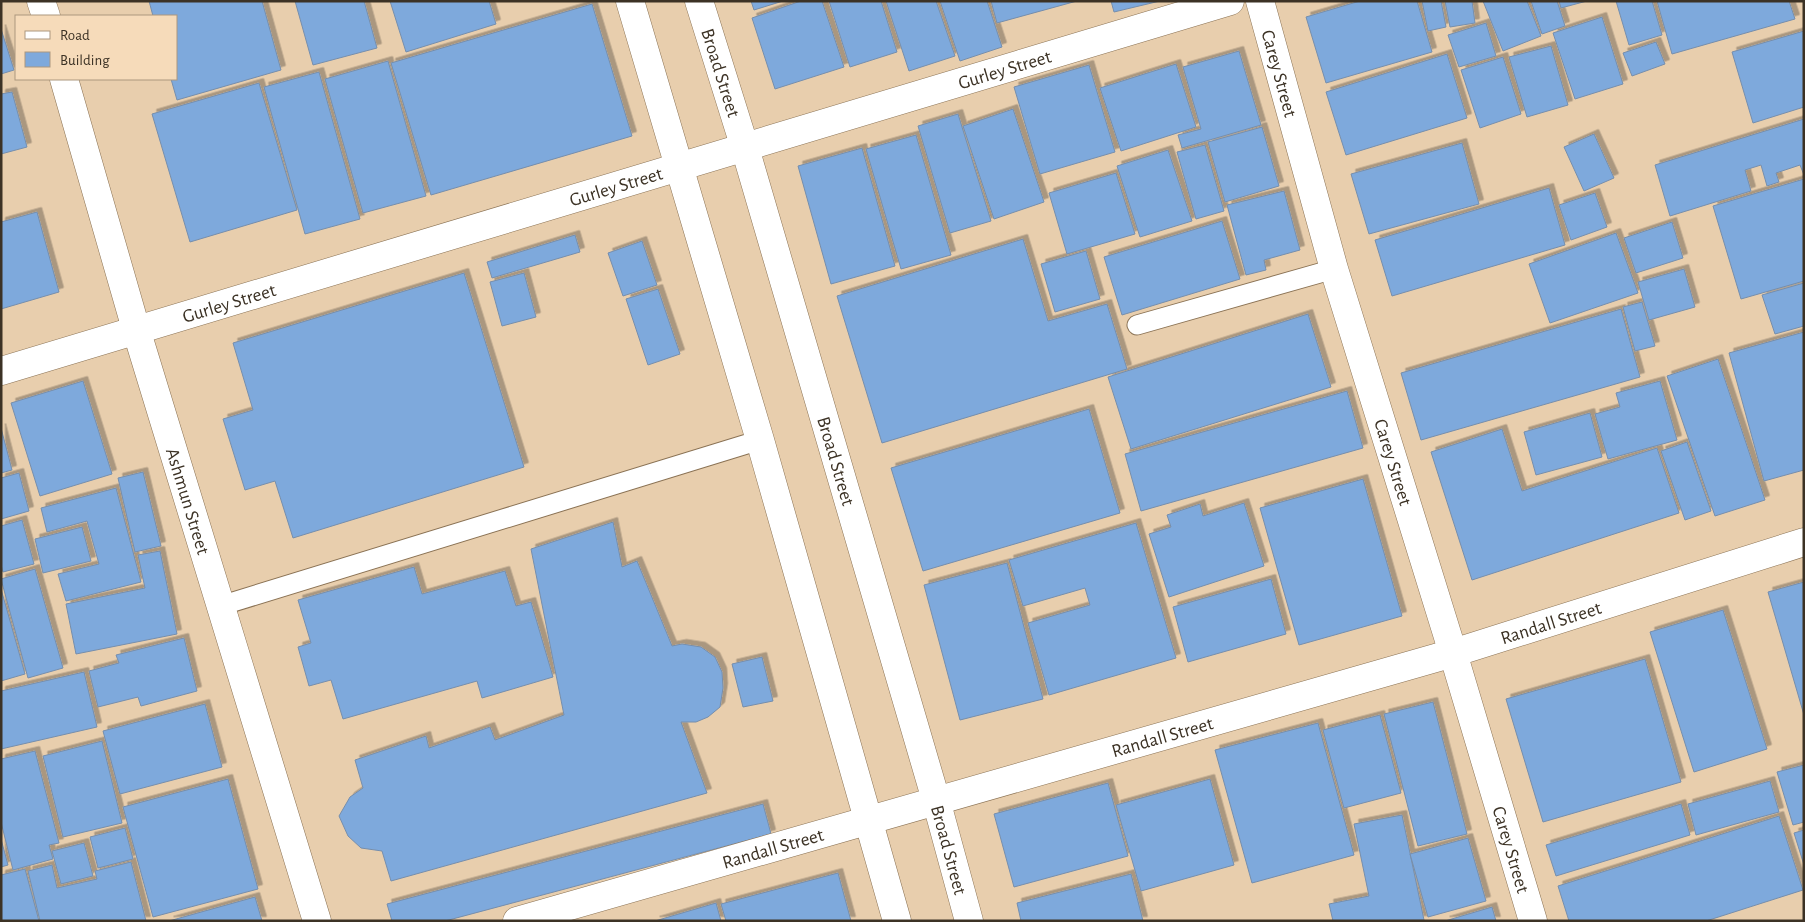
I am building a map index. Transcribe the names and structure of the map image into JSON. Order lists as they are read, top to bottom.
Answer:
{
  "streets": {
    "street": [
      "Gurley Street",
      "Broad Street",
      "Carey Street",
      "Ashmun Street",
      "Randall Street"
    ]
  },
  "crossings": [
    ["Gurley Street", "Broad Street"],
    ["Gurley Street", "Ashmun Street"],
    ["Broad Street", "Randall Street"],
    ["Carey Street", "Randall Street"]
  ],
  "legend": ["Road", "Building"]
}
